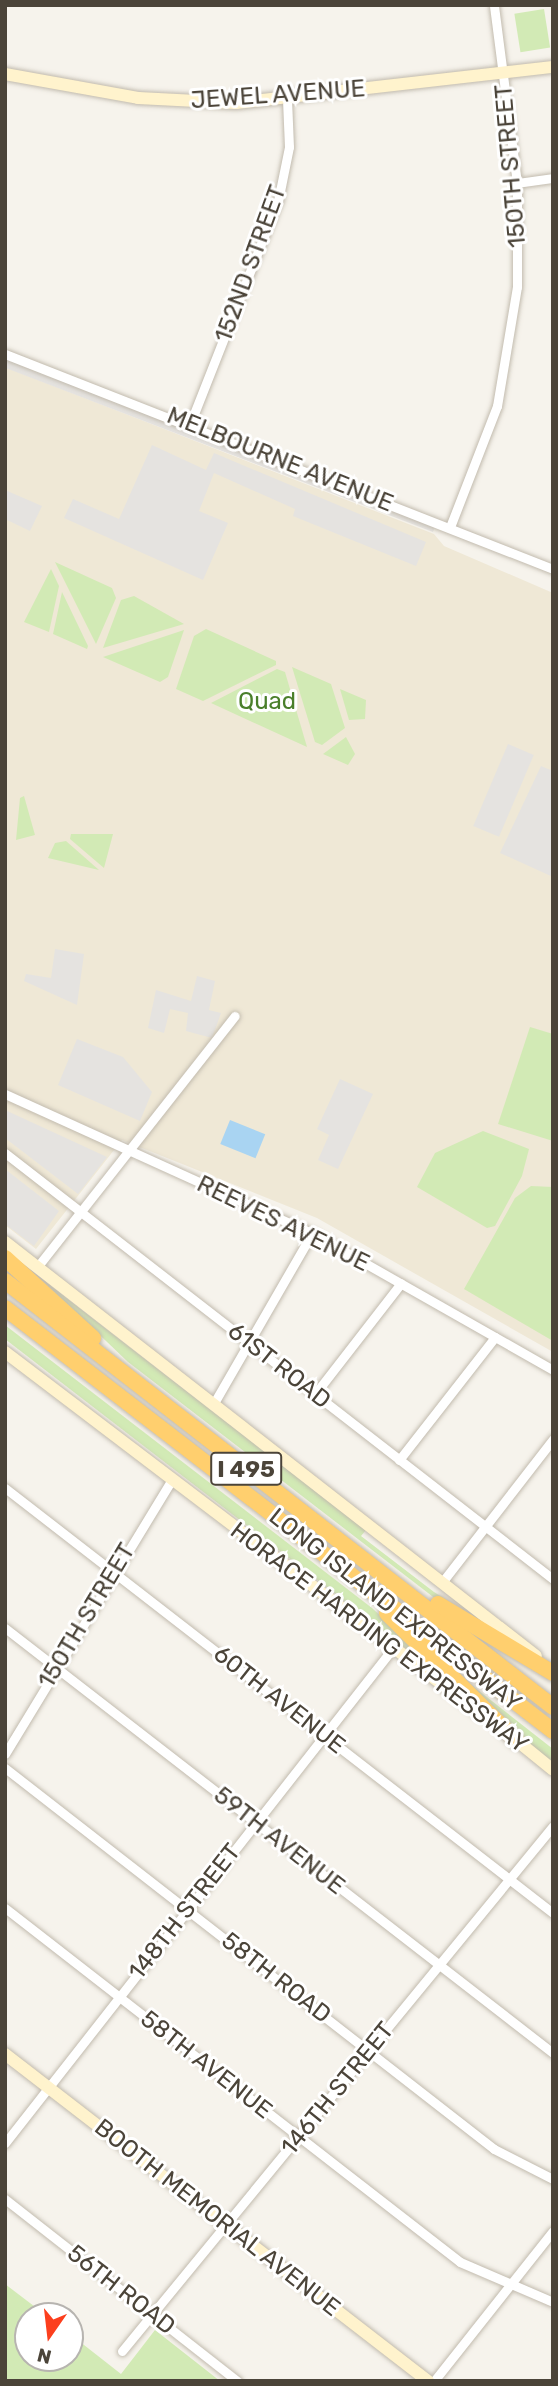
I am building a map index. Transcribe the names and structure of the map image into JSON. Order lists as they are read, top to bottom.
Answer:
{
  "streets": {
    "highway": ["I 495", "LONG ISLAND EXPRESSWAY"],
    "main road": ["JEWEL AVENUE", "HORACE HARDING EXPRESSWAY", "BOOTH MEMORIAL AVENUE"],
    "street": [
      "150TH STREET",
      "152ND STREET",
      "MELBOURNE AVENUE",
      "REEVES AVENUE",
      "61ST ROAD",
      "60TH AVENUE",
      "59TH AVENUE",
      "148TH STREET",
      "58TH ROAD",
      "58TH AVENUE",
      "146TH STREET",
      "56TH ROAD"
    ]
  },
  "crossings": [
    ["JEWEL AVENUE", "150TH STREET"],
    ["JEWEL AVENUE", "152ND STREET"],
    ["150TH STREET", "MELBOURNE AVENUE"],
    ["150TH STREET", "HORACE HARDING EXPRESSWAY"],
    ["150TH STREET", "60TH AVENUE"],
    ["150TH STREET", "59TH AVENUE"],
    ["152ND STREET", "MELBOURNE AVENUE"],
    ["HORACE HARDING EXPRESSWAY", "148TH STREET"],
    ["60TH AVENUE", "148TH STREET"],
    ["60TH AVENUE", "146TH STREET"],
    ["59TH AVENUE", "148TH STREET"],
    ["59TH AVENUE", "146TH STREET"],
    ["148TH STREET", "58TH ROAD"],
    ["148TH STREET", "58TH AVENUE"],
    ["148TH STREET", "BOOTH MEMORIAL AVENUE"],
    ["58TH ROAD", "146TH STREET"],
    ["58TH AVENUE", "146TH STREET"],
    ["146TH STREET", "BOOTH MEMORIAL AVENUE"],
    ["146TH STREET", "56TH ROAD"]
  ],
  "parks": ["Quad"],
  "north": "bottom"
}
